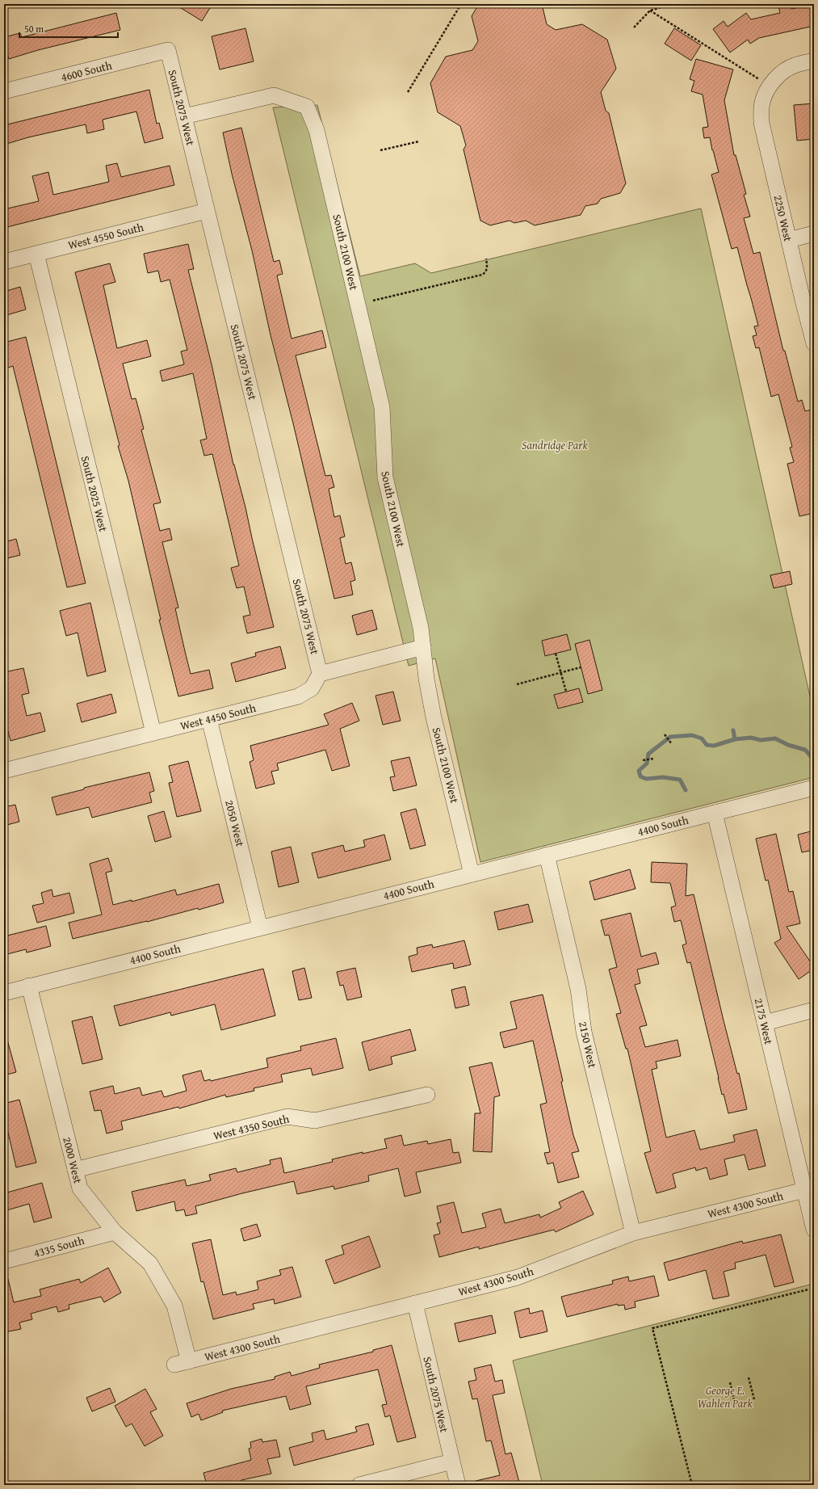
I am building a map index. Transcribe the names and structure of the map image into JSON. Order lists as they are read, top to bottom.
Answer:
{
  "streets": {
    "street": [
      "4600 South",
      "South 2075 West",
      "2250 West",
      "West 4550 South",
      "South 2100 West",
      "South 2025 West",
      "West 4450 South",
      "2050 West",
      "4400 South",
      "2175 West",
      "2150 West",
      "West 4350 South",
      "2000 West",
      "West 4300 South",
      "4335 South"
    ]
  },
  "crossings": [
    ["4600 South", "South 2075 West"],
    ["South 2075 West", "West 4550 South"],
    ["South 2075 West", "South 2100 West"],
    ["South 2075 West", "West 4450 South"],
    ["South 2075 West", "West 4300 South"],
    ["West 4550 South", "South 2025 West"],
    ["South 2100 West", "4400 South"],
    ["South 2025 West", "West 4450 South"],
    ["West 4450 South", "2050 West"],
    ["2050 West", "4400 South"],
    ["4400 South", "2175 West"],
    ["4400 South", "2150 West"],
    ["4400 South", "2000 West"],
    ["2175 West", "West 4300 South"],
    ["2150 West", "West 4300 South"],
    ["West 4350 South", "2000 West"],
    ["2000 West", "West 4300 South"],
    ["2000 West", "4335 South"]
  ],
  "parks": ["Sandridge Park", "George E. Wahlen Park"],
  "scale_bar": "50 m"
}
